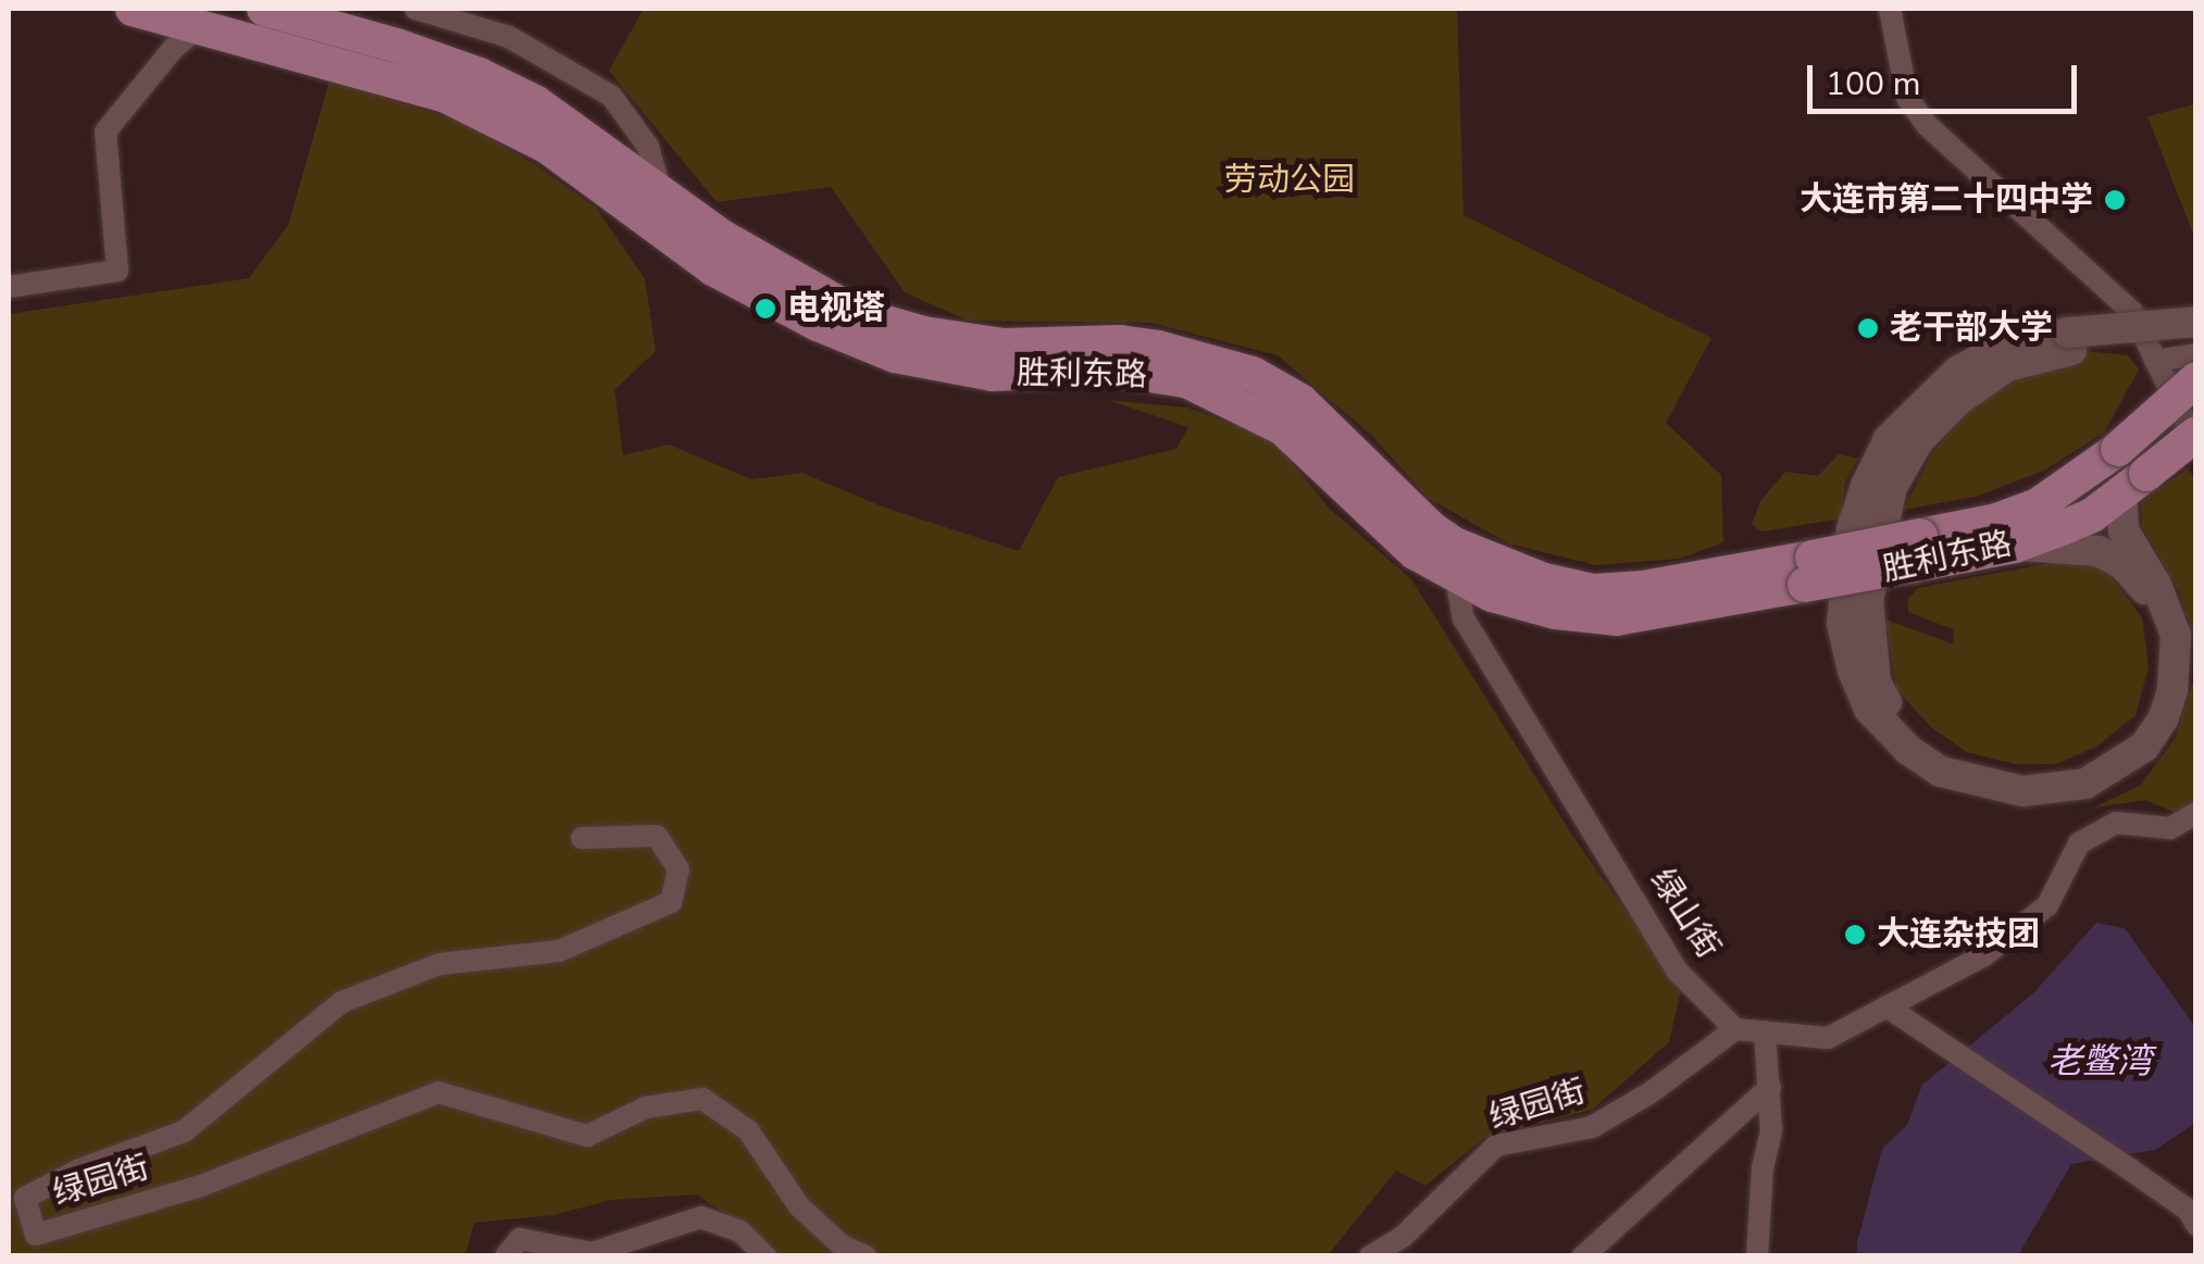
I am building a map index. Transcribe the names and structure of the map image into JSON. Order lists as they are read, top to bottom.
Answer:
{
  "streets": {
    "main road": ["胜利东路"],
    "street": ["绿山街", "绿园街"]
  },
  "crossings": [
    ["胜利东路", "绿山街"],
    ["绿山街", "绿园街"]
  ],
  "water": ["老鳖湾"],
  "parks": ["劳动公园"],
  "places": [
    "大连市第二十四中学",
    "电视塔",
    "老干部大学",
    "大连杂技团"
  ],
  "scale_bar": "100 m"
}
